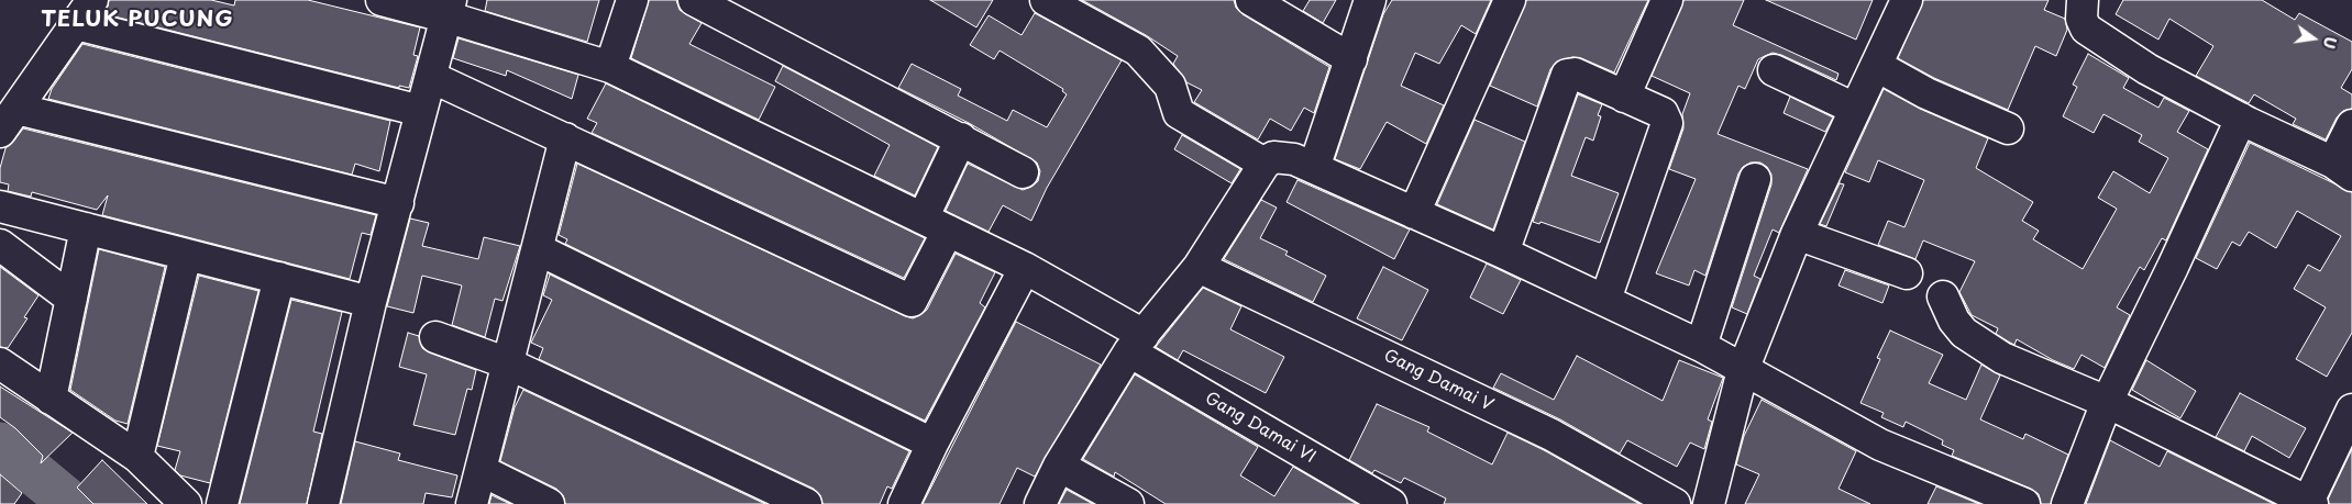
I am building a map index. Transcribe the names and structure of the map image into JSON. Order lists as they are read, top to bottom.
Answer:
{
  "streets": {
    "street": ["Gang Damai V", "Gang Damai VI"]
  },
  "districts": ["TELUK PUCUNG"],
  "north": "right"
}
